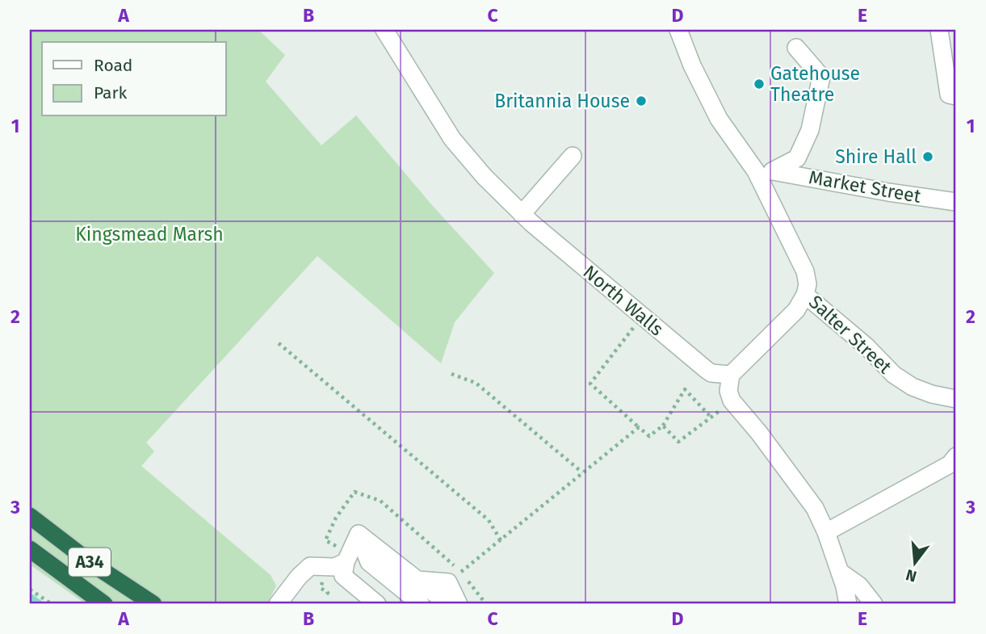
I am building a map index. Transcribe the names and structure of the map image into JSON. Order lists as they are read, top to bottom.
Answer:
{
  "streets": {
    "highway": ["A34"],
    "street": ["Market Street", "North Walls", "Salter Street"]
  },
  "crossings": [
    ["Market Street", "Salter Street"]
  ],
  "parks": ["Kingsmead Marsh"],
  "places": ["Gatehouse Theatre", "Britannia House", "Shire Hall"],
  "legend": ["Road", "Park"],
  "north": "bottom",
  "grid": {
    "columns": [
      "A",
      "B",
      "C",
      "D",
      "E"
    ],
    "rows": ["1", "2", "3"]
  }
}
